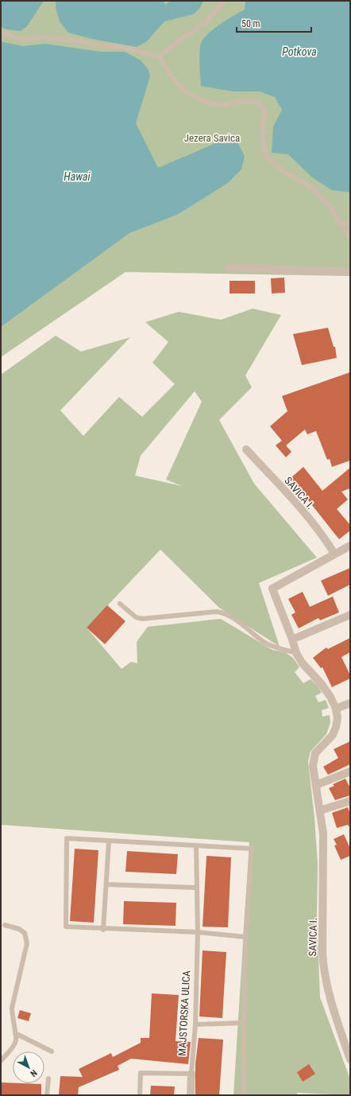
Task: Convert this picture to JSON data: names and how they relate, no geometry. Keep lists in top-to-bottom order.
{
  "streets": {
    "street": ["SAVICA I.", "MAJSTORSKA ULICA"]
  },
  "water": ["Potkova", "Hawai"],
  "parks": ["Jezera Savica"],
  "scale_bar": "50 m",
  "north": "bottom right"
}
